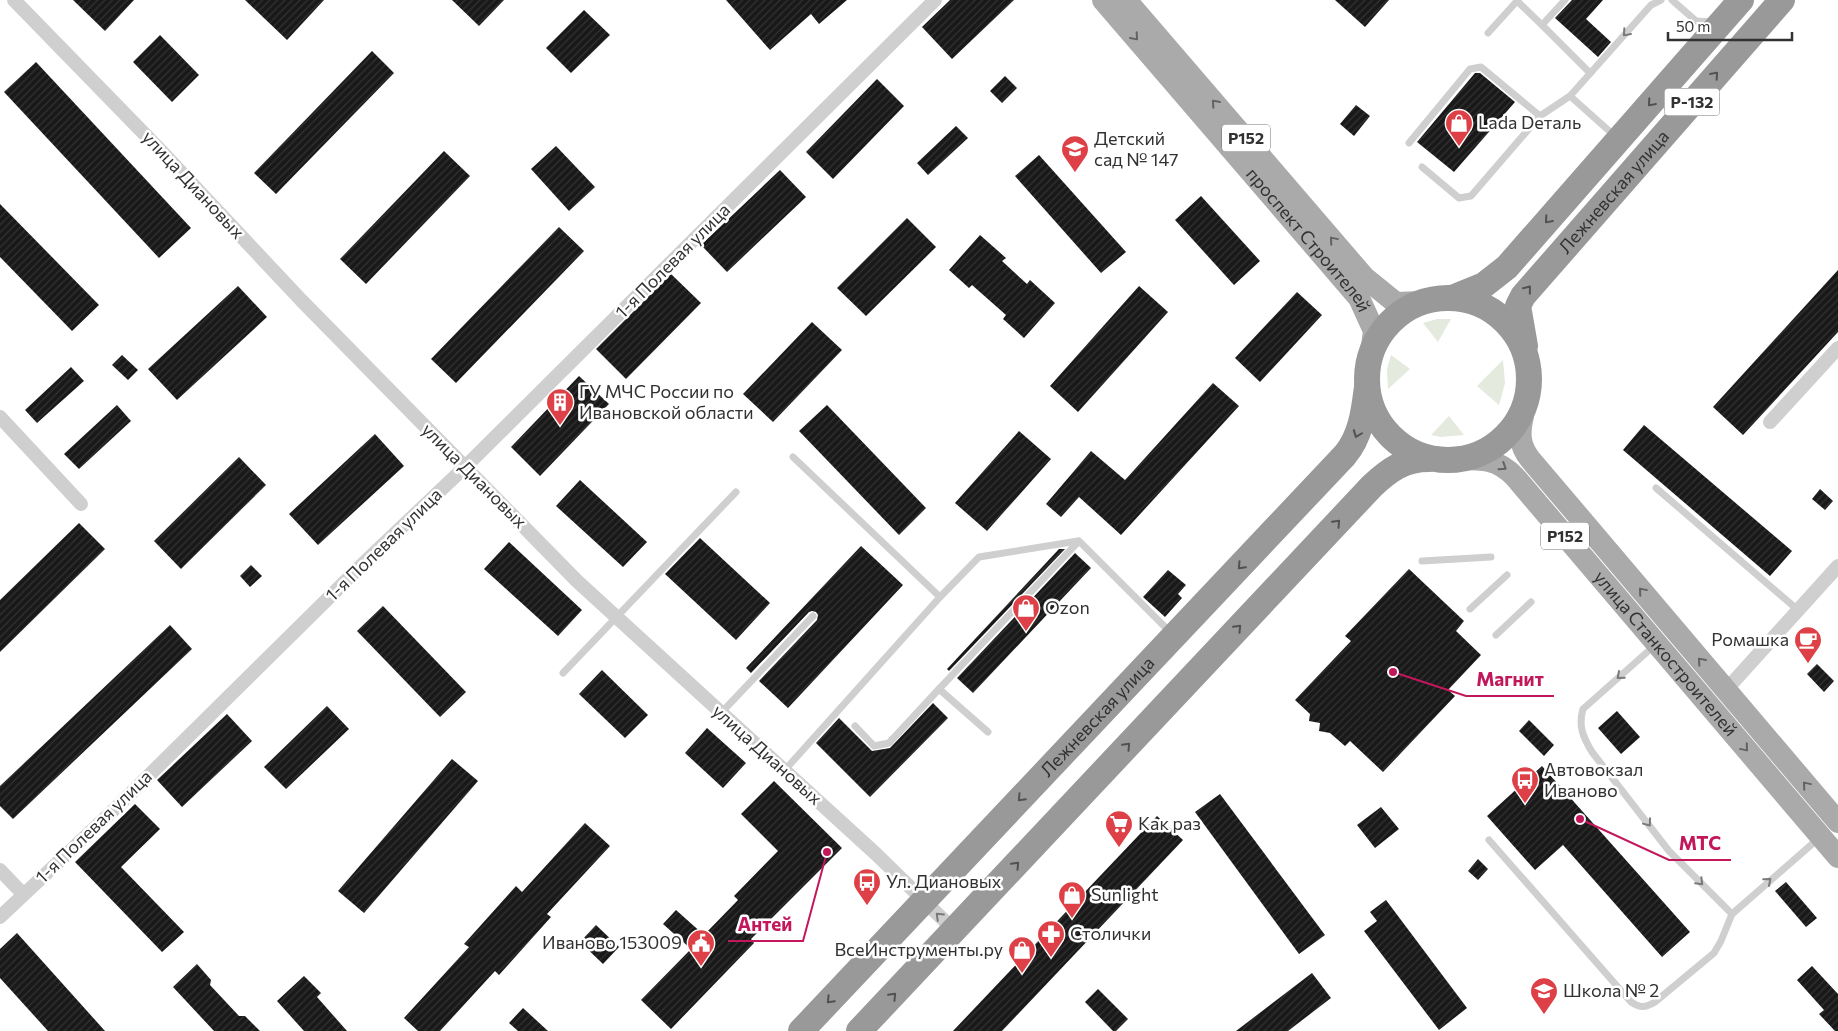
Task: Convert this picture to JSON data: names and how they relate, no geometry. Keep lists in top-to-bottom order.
{
  "streets": {
    "highway": ["Р-132", "Лежневская улица"],
    "main road": ["Р152", "проспект Строителей", "улица Станкостроителей"],
    "street": ["улица Диановых", "1-я Полевая улица"]
  },
  "crossings": [
    ["улица Диановых", "Лежневская улица"],
    ["улица Диановых", "1-я Полевая улица"],
    ["Лежневская улица", "проспект Строителей"],
    ["Лежневская улица", "улица Станкостроителей"],
    ["проспект Строителей", "улица Станкостроителей"]
  ],
  "places": {
    "shop": [
      "Lada Dеталь",
      "Ozon",
      "Sunlight",
      "ВсеИнструменты.ру"
    ],
    "school or university": ["Детский сад № 147", "Школа № 2"],
    "building": ["ГУ МЧС России по Ивановской области"],
    "cafe": ["Ромашка"],
    "other": ["Магнит", "МТС", "Антей"],
    "bus stop": ["Автовокзал Иваново", "Ул. Диановых"],
    "supermarket": ["Как раз"],
    "pharmacy": ["Столички"],
    "public building": ["Иваново 153009"]
  },
  "scale_bar": "50 m"
}
